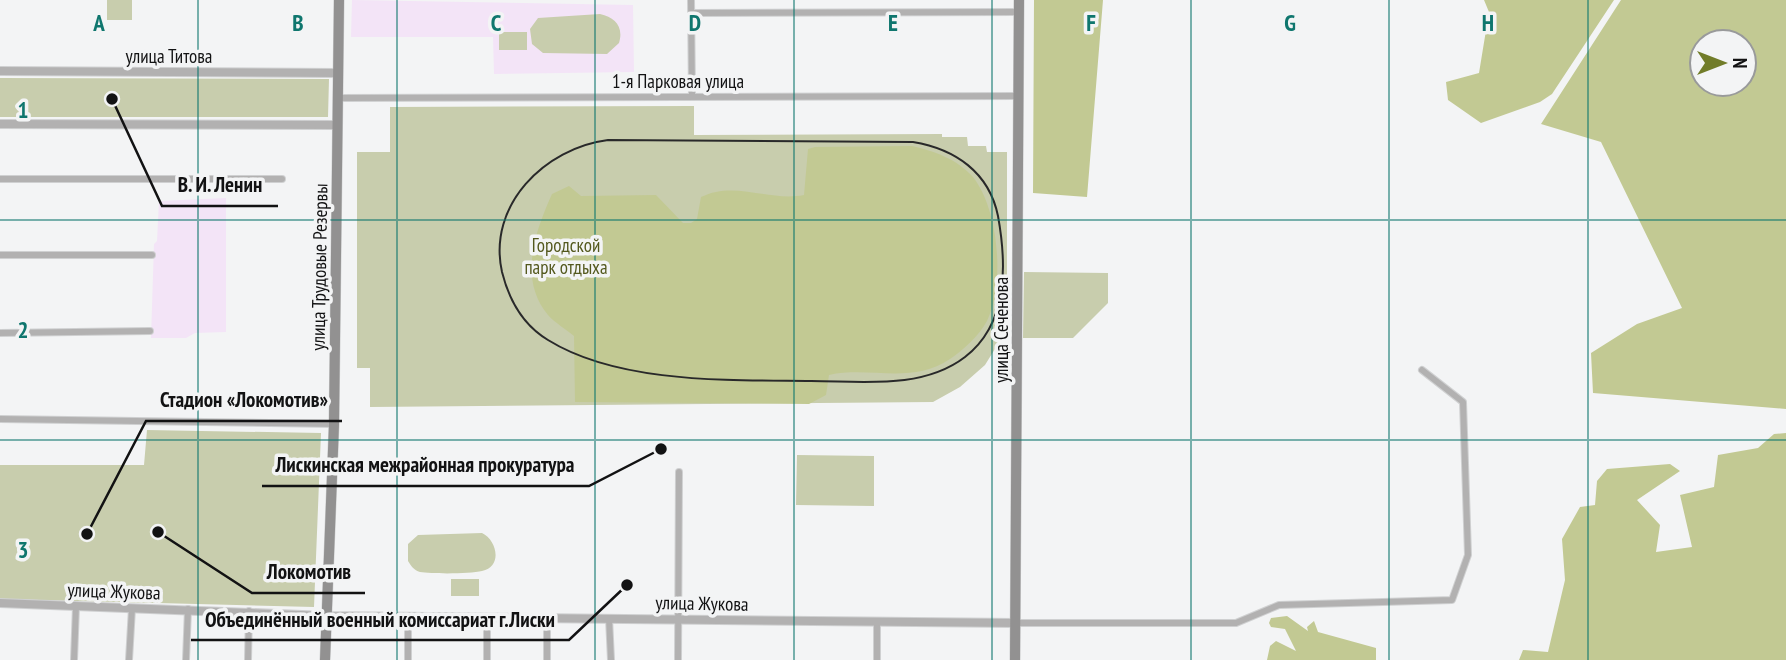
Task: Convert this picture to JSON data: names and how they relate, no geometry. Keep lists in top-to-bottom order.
{
  "streets": {
    "main road": ["улица Трудовые Резервы", "улица Сеченова"],
    "street": ["улица Титова", "1-я Парковая улица", "улица Жукова"]
  },
  "crossings": [
    ["улица Титова", "улица Трудовые Резервы"],
    ["1-я Парковая улица", "улица Трудовые Резервы"],
    ["1-я Парковая улица", "улица Сеченова"],
    ["улица Трудовые Резервы", "улица Жукова"],
    ["улица Сеченова", "улица Жукова"]
  ],
  "parks": ["Городской парк отдыха"],
  "places": [
    "В. И. Ленин",
    "Лискинская межрайонная прокуратура",
    "Локомотив",
    "Стадион «Локомотив»",
    "Объединённый военный комиссариат г.Лиски"
  ],
  "north": "right",
  "grid": {
    "columns": [
      "A",
      "B",
      "C",
      "D",
      "E",
      "F",
      "G",
      "H"
    ],
    "rows": ["1", "2", "3"]
  }
}
